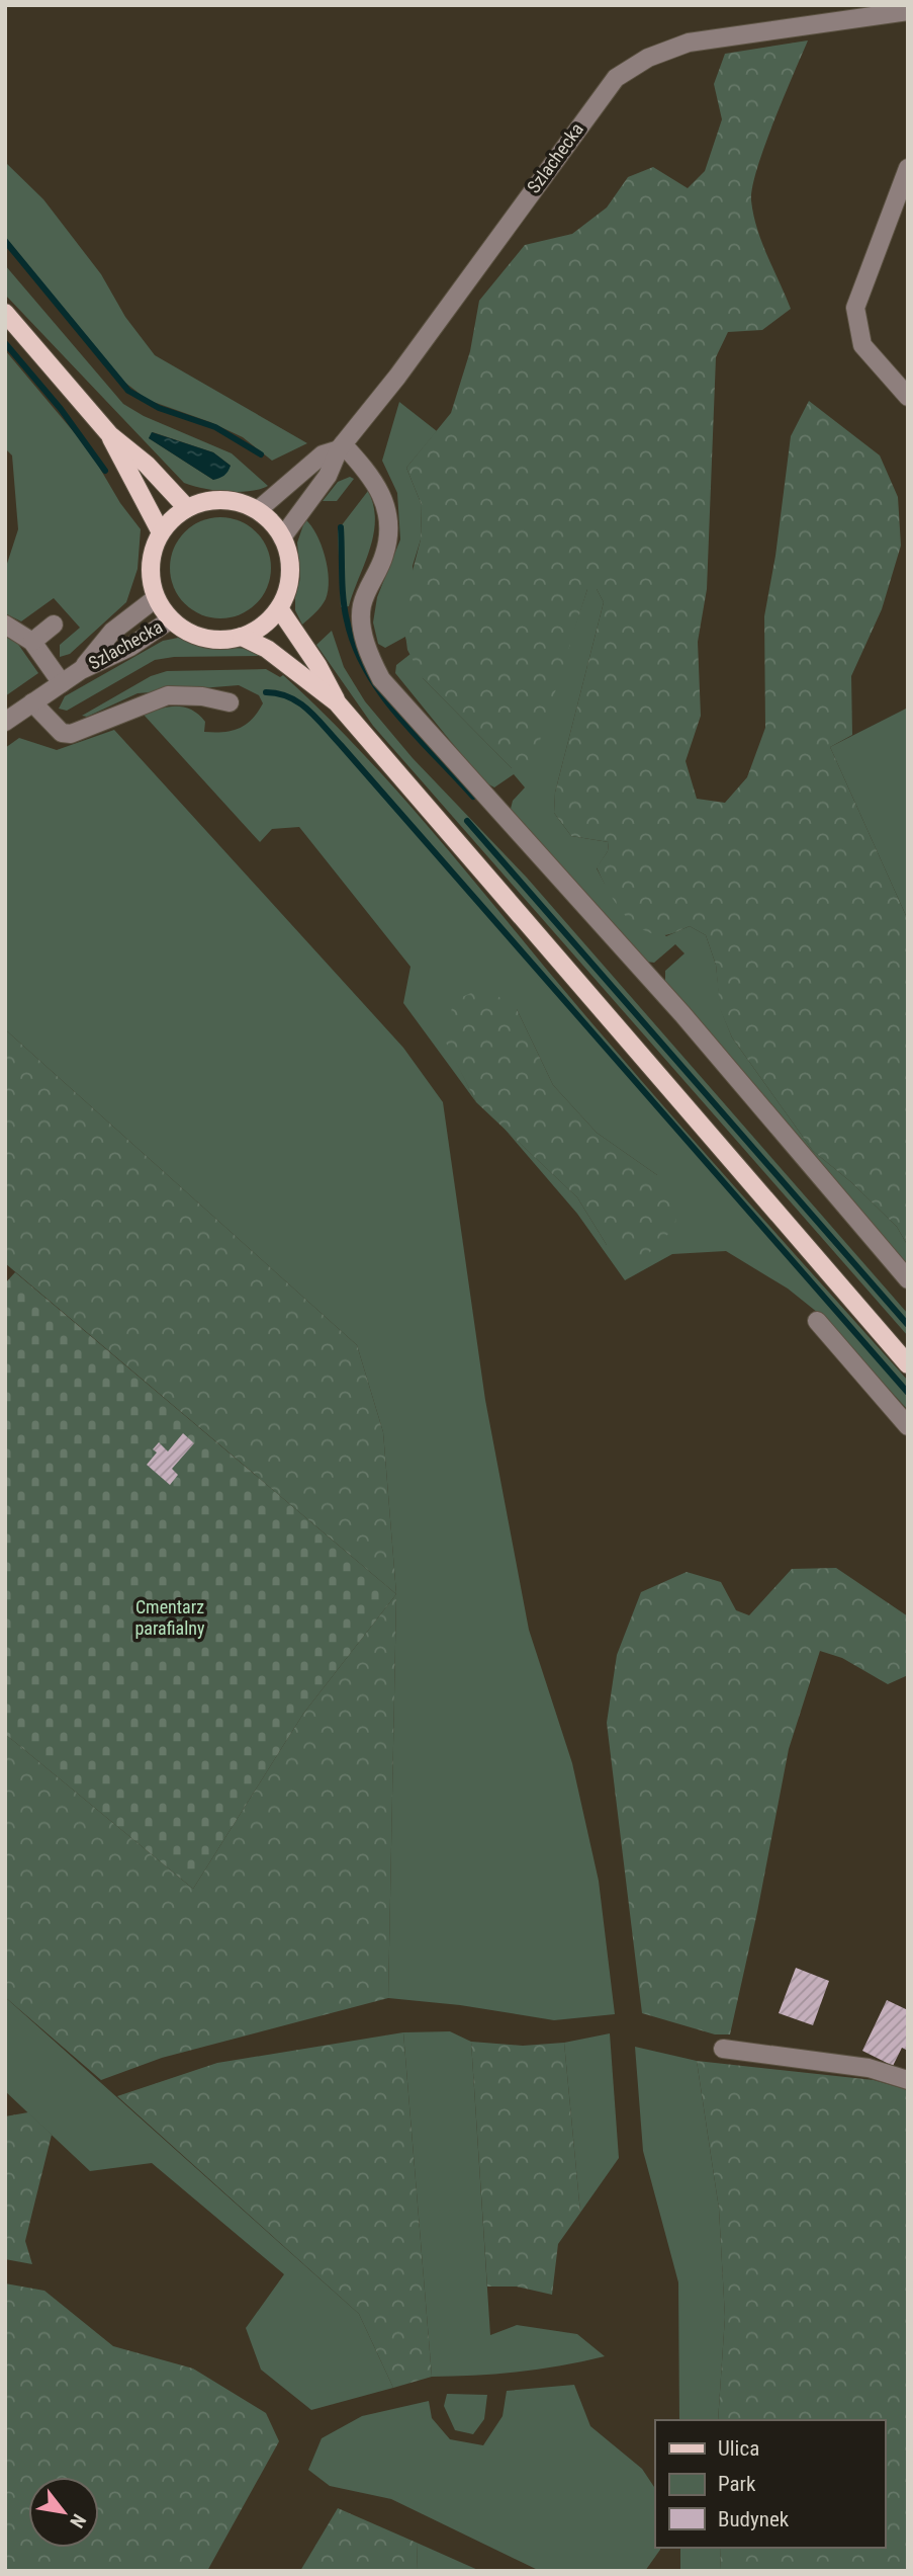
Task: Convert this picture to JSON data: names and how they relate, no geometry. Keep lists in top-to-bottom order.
{
  "streets": {
    "street": ["Szlachecka"]
  },
  "parks": ["Cmentarz parafialny"],
  "legend": ["Ulica", "Park", "Budynek"],
  "north": "bottom right"
}
